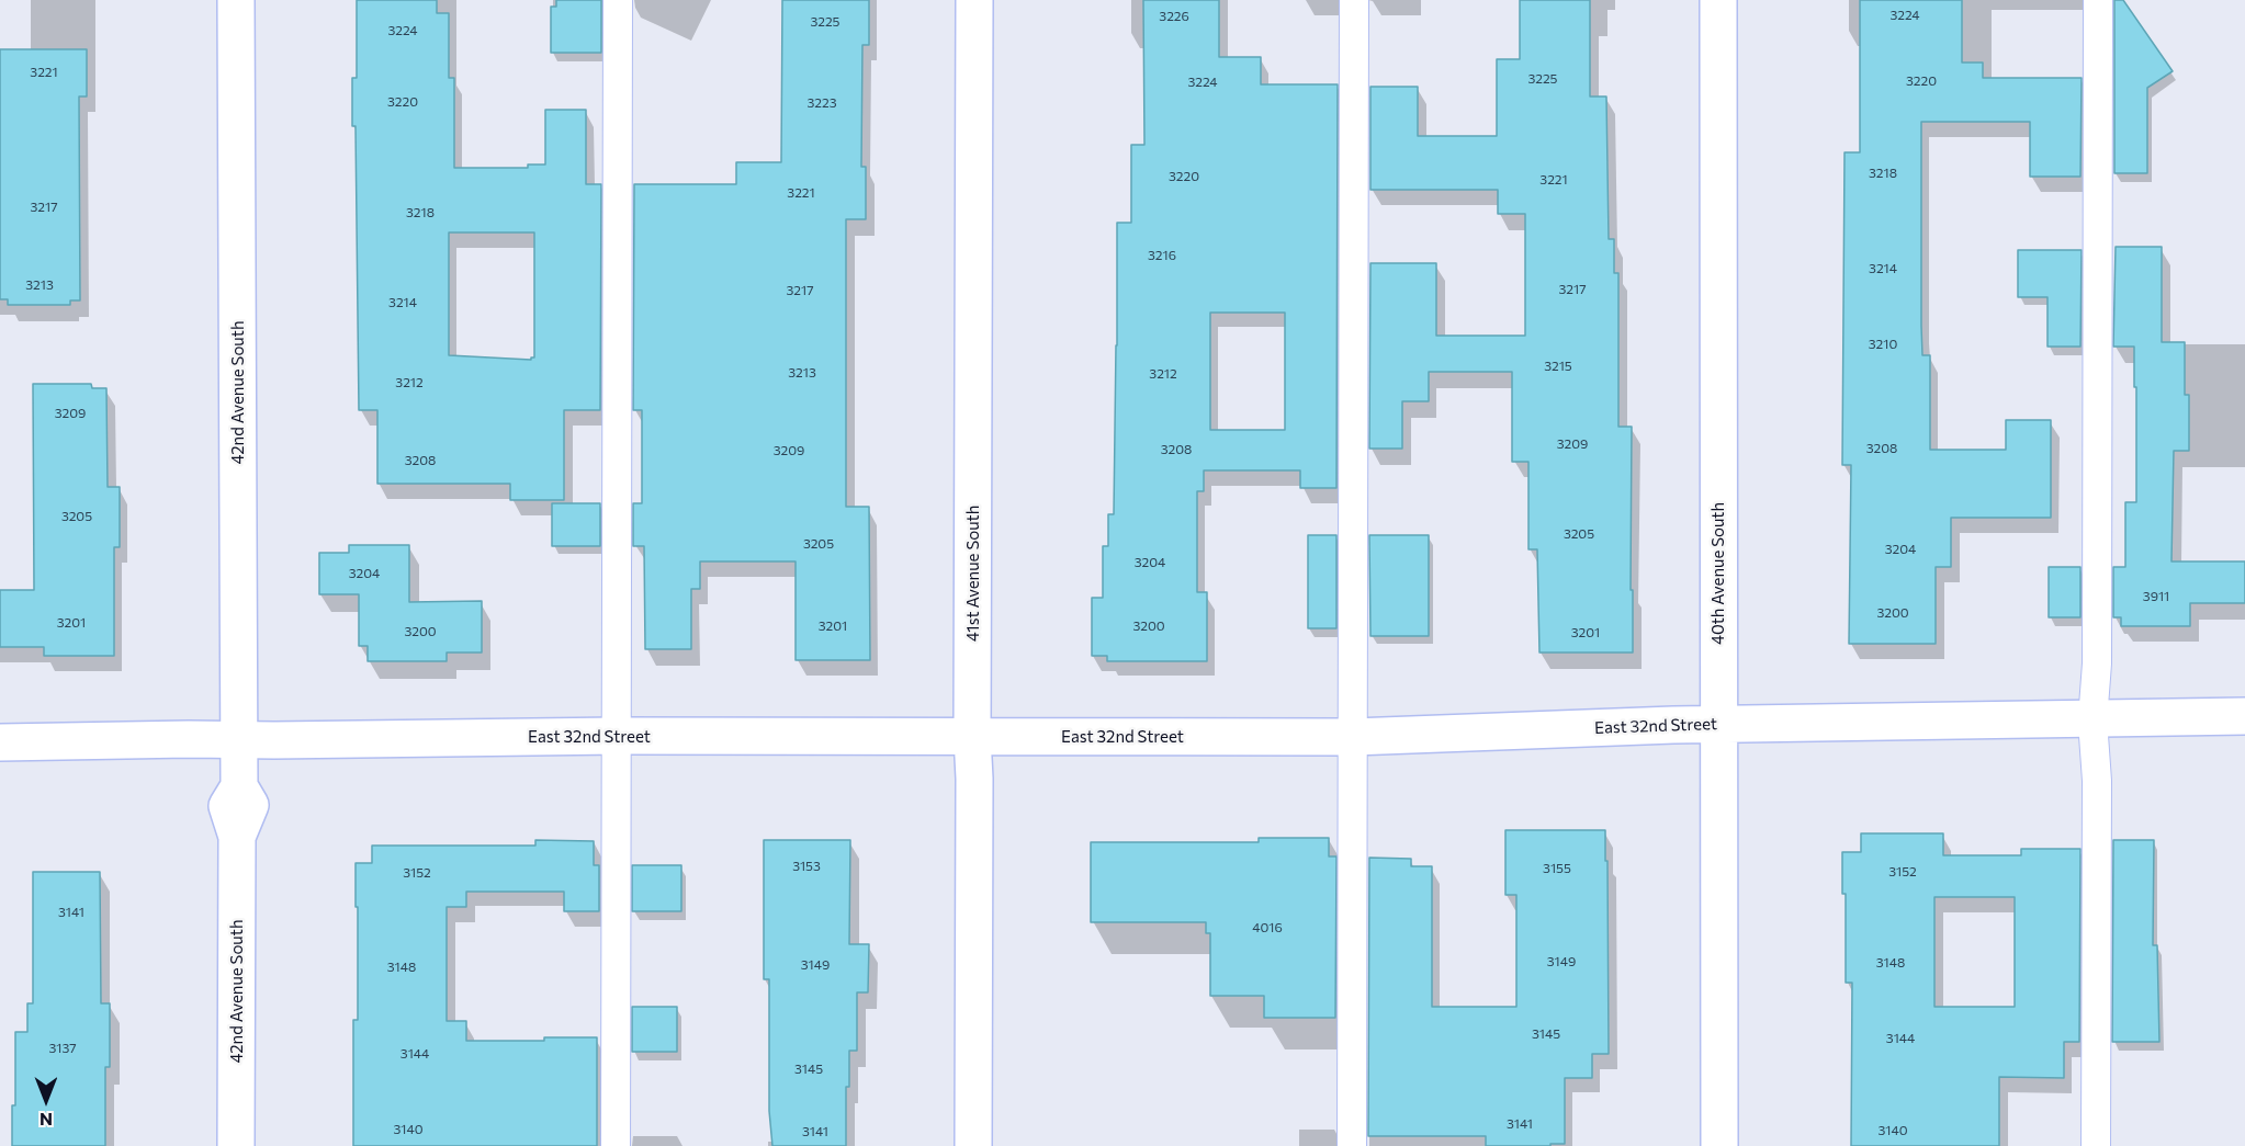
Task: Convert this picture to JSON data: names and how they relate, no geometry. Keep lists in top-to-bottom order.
{
  "streets": {
    "street": [
      "42nd Avenue South",
      "41st Avenue South",
      "40th Avenue South",
      "East 32nd Street"
    ]
  },
  "crossings": [
    ["42nd Avenue South", "East 32nd Street"],
    ["41st Avenue South", "East 32nd Street"],
    ["40th Avenue South", "East 32nd Street"]
  ],
  "house_numbers": [
    "3224",
    "3226",
    "3225",
    "3224",
    "3221",
    "3225",
    "3220",
    "3224",
    "3220",
    "3223",
    "3218",
    "3220",
    "3221",
    "3221",
    "3217",
    "3218",
    "3216",
    "3214",
    "3213",
    "3217",
    "3217",
    "3214",
    "3210",
    "3215",
    "3213",
    "3212",
    "3212",
    "3209",
    "3209",
    "3208",
    "3208",
    "3209",
    "3208",
    "3205",
    "3205",
    "3205",
    "3204",
    "3204",
    "3204",
    "3911",
    "3200",
    "3201",
    "3201",
    "3200",
    "3200",
    "3201",
    "3153",
    "3155",
    "3152",
    "3152",
    "3141",
    "4016",
    "3149",
    "3148",
    "3149",
    "3148",
    "3145",
    "3144",
    "3137",
    "3144",
    "3145",
    "3141",
    "3140",
    "3140",
    "3141"
  ],
  "north": "bottom"
}
